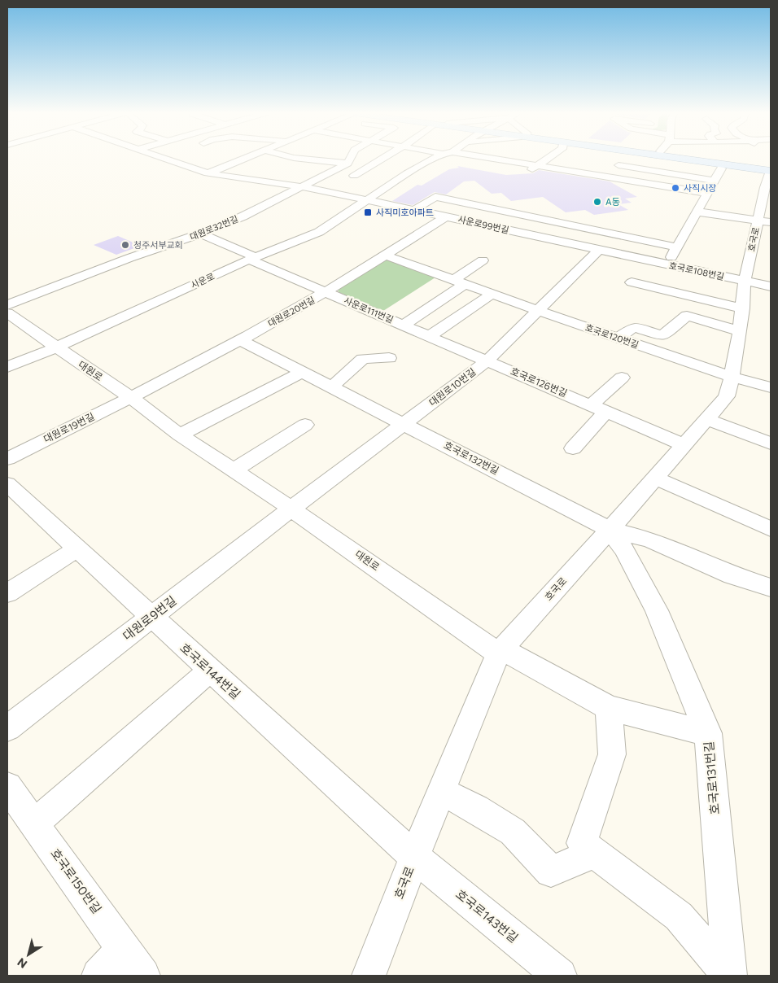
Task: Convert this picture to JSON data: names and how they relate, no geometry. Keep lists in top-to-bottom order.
{
  "streets": {
    "street": [
      "사운로99번길",
      "대원로32번길",
      "호국로",
      "호국로108번길",
      "사운로",
      "사운로111번길",
      "대원로20번길",
      "호국로120번길",
      "대원로",
      "호국로126번길",
      "대원로10번길",
      "대원로19번길",
      "호국로132번길",
      "대원로9번길",
      "호국로144번길",
      "호국로131번길",
      "호국로150번길",
      "호국로143번길"
    ]
  },
  "crossings": [
    ["사운로99번길", "대원로32번길"],
    ["사운로99번길", "호국로108번길"],
    ["사운로99번길", "사운로"],
    ["사운로99번길", "대원로20번길"],
    ["사운로99번길", "대원로10번길"],
    ["대원로32번길", "사운로111번길"],
    ["호국로", "호국로108번길"],
    ["호국로", "호국로120번길"],
    ["호국로", "대원로"],
    ["호국로", "호국로126번길"],
    ["호국로", "호국로132번길"],
    ["호국로", "호국로144번길"],
    ["호국로", "호국로131번길"],
    ["호국로", "호국로143번길"],
    ["호국로108번길", "대원로10번길"],
    ["사운로", "사운로111번길"],
    ["사운로", "대원로"],
    ["사운로111번길", "대원로20번길"],
    ["사운로111번길", "호국로126번길"],
    ["사운로111번길", "대원로10번길"],
    ["대원로20번길", "호국로120번길"],
    ["대원로20번길", "대원로"],
    ["대원로20번길", "대원로19번길"],
    ["대원로20번길", "호국로132번길"],
    ["호국로120번길", "대원로10번길"],
    ["대원로", "대원로10번길"],
    ["대원로", "대원로19번길"],
    ["대원로", "대원로9번길"],
    ["호국로126번길", "대원로10번길"],
    ["대원로10번길", "호국로132번길"],
    ["대원로10번길", "대원로9번길"],
    ["호국로132번길", "호국로131번길"],
    ["대원로9번길", "호국로144번길"],
    ["호국로144번길", "호국로143번길"]
  ],
  "places": {
    "other": ["사직시장", "A동", "청주서부교회"],
    "transit": ["사직미호아파트"]
  },
  "north": "bottom left"
}
